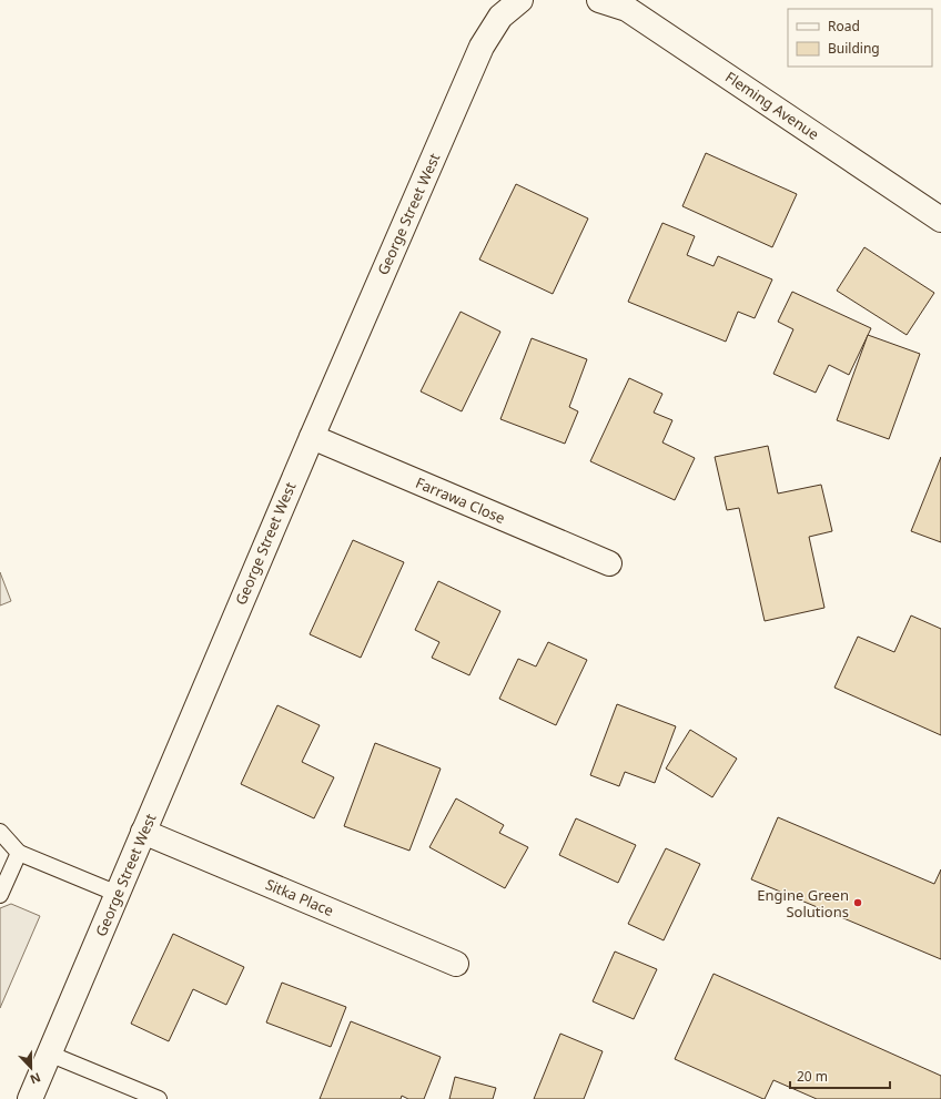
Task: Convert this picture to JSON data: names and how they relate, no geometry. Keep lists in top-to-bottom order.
{
  "streets": {
    "street": [
      "Fleming Avenue",
      "George Street West",
      "Farrawa Close",
      "Sitka Place"
    ]
  },
  "crossings": [
    ["George Street West", "Farrawa Close"],
    ["George Street West", "Sitka Place"]
  ],
  "places": ["Engine Green Solutions"],
  "legend": ["Road", "Building"],
  "scale_bar": "20 m",
  "north": "bottom"
}
